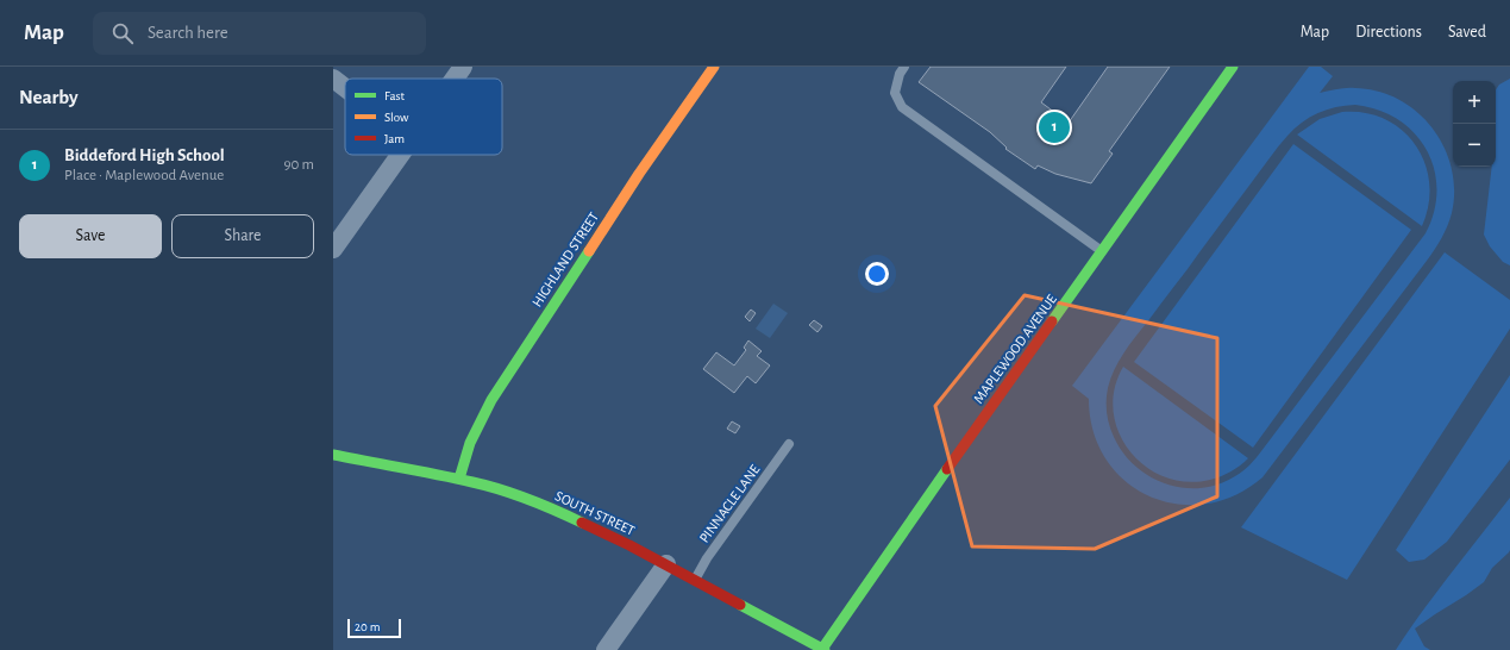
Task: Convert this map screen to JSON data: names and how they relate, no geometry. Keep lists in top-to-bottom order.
{
  "streets": {
    "street": ["HIGHLAND STREET", "MAPLEWOOD AVENUE", "SOUTH STREET"],
    "lane": ["PINNACLE LANE"]
  },
  "crossings": [
    ["HIGHLAND STREET", "SOUTH STREET"],
    ["MAPLEWOOD AVENUE", "SOUTH STREET"],
    ["PINNACLE LANE", "SOUTH STREET"]
  ],
  "legend": ["Fast", "Slow", "Jam"],
  "scale_bar": "20 m",
  "page": {
    "header": "Map",
    "search": "Search here",
    "nav": ["Map", "Directions", "Saved"],
    "heading": "Nearby",
    "map_buttons": ["+", "−"],
    "pins": "1",
    "list": [
      {
        "mark": "1",
        "name": "Biddeford High School",
        "note": "Place · Maplewood Avenue",
        "value": "90 m"
      }
    ],
    "buttons": ["Save", "Share"],
    "scale": "20 m"
  }
}
